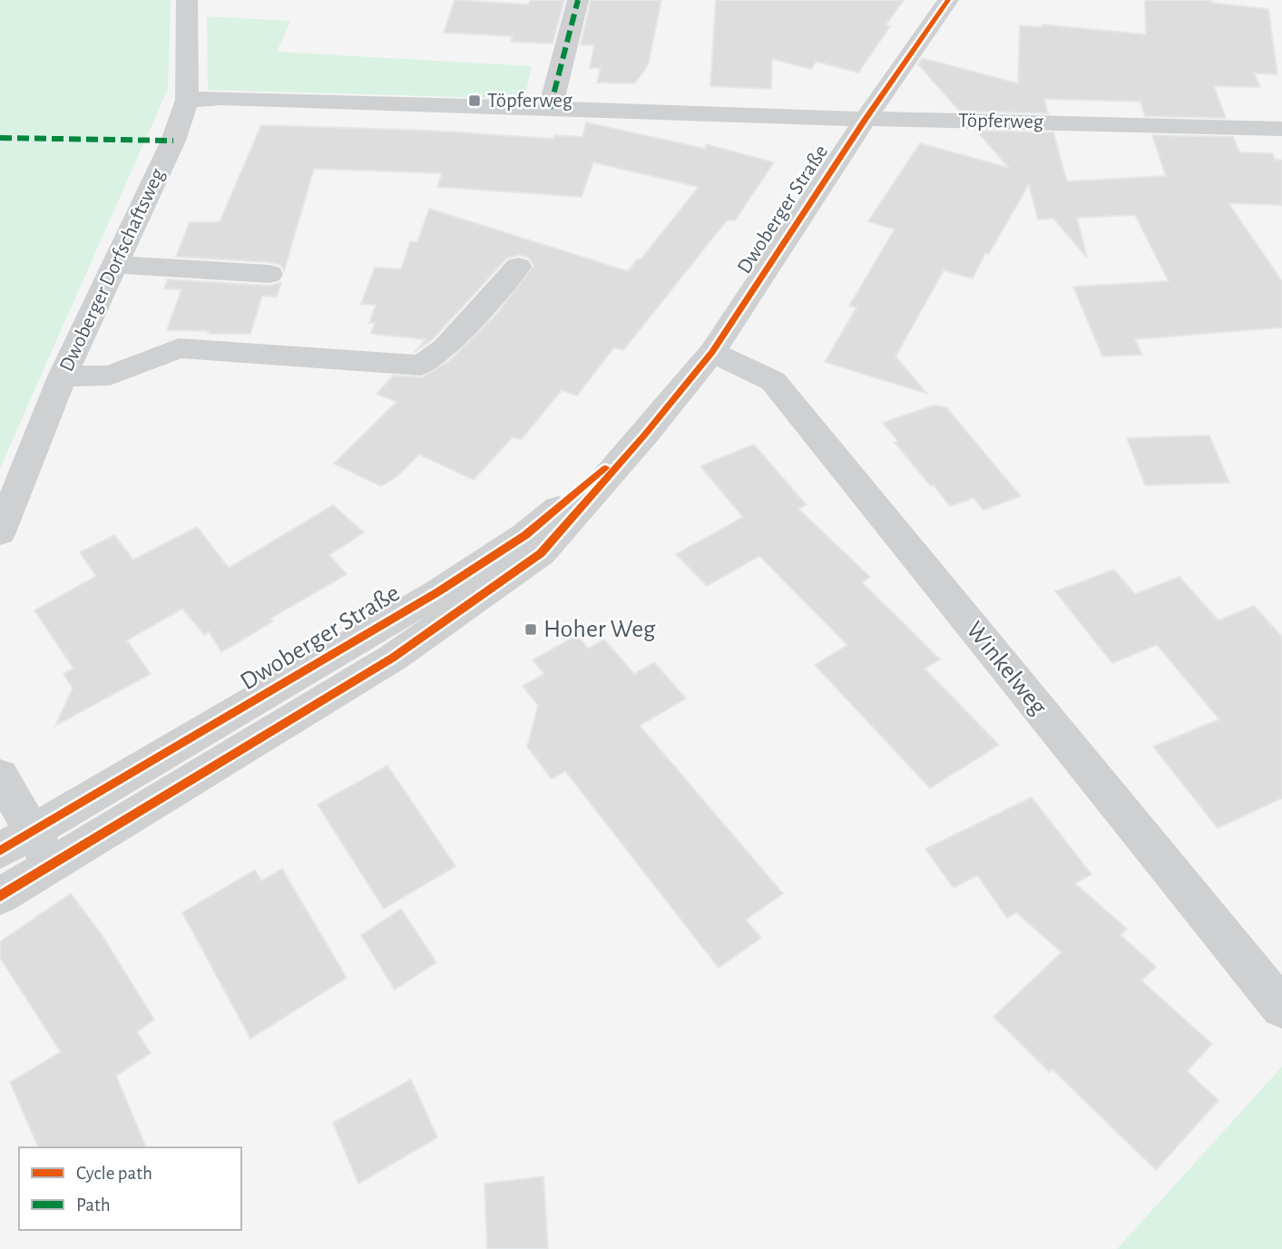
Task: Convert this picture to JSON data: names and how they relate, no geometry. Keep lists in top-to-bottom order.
{
  "streets": {
    "street": [
      "Töpferweg",
      "Dwoberger Straße",
      "Dwoberger Dorfschaftsweg",
      "Winkelweg"
    ]
  },
  "crossings": [
    ["Töpferweg", "Dwoberger Straße"],
    ["Töpferweg", "Dwoberger Dorfschaftsweg"],
    ["Dwoberger Straße", "Winkelweg"]
  ],
  "places": {
    "transit": ["Töpferweg", "Hoher Weg"]
  },
  "legend": ["Cycle path", "Path"]
}
